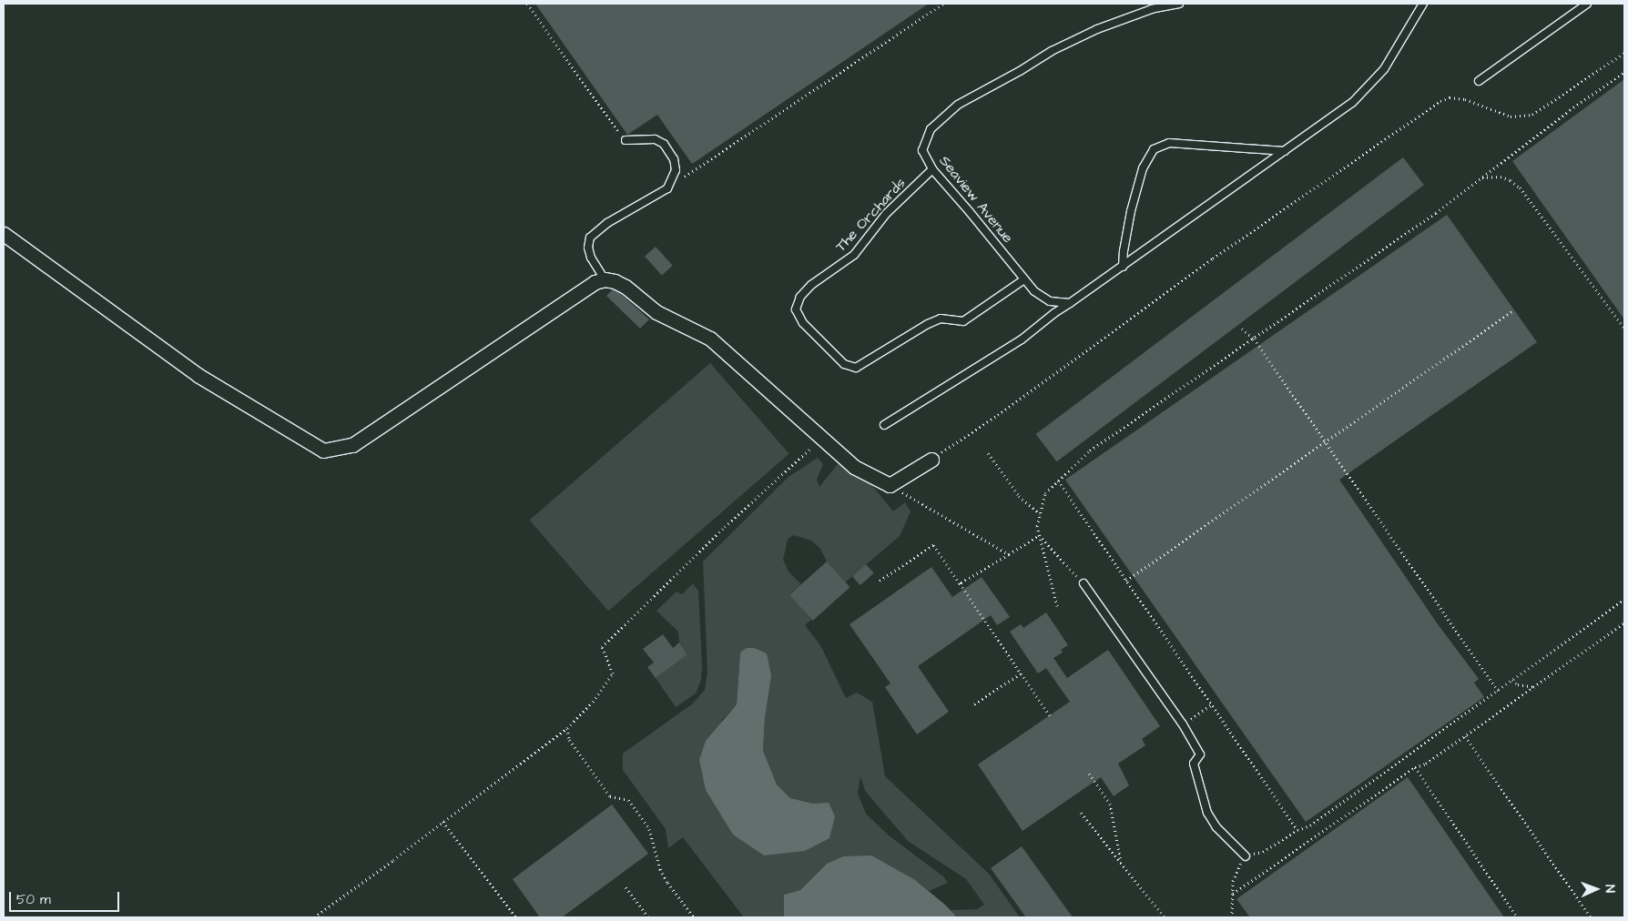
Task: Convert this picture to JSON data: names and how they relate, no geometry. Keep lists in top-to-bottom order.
{
  "streets": {
    "lane": ["Seaview Avenue", "The Orchards"]
  },
  "crossings": [
    ["Seaview Avenue", "The Orchards"]
  ],
  "scale_bar": "50 m",
  "north": "right"
}
